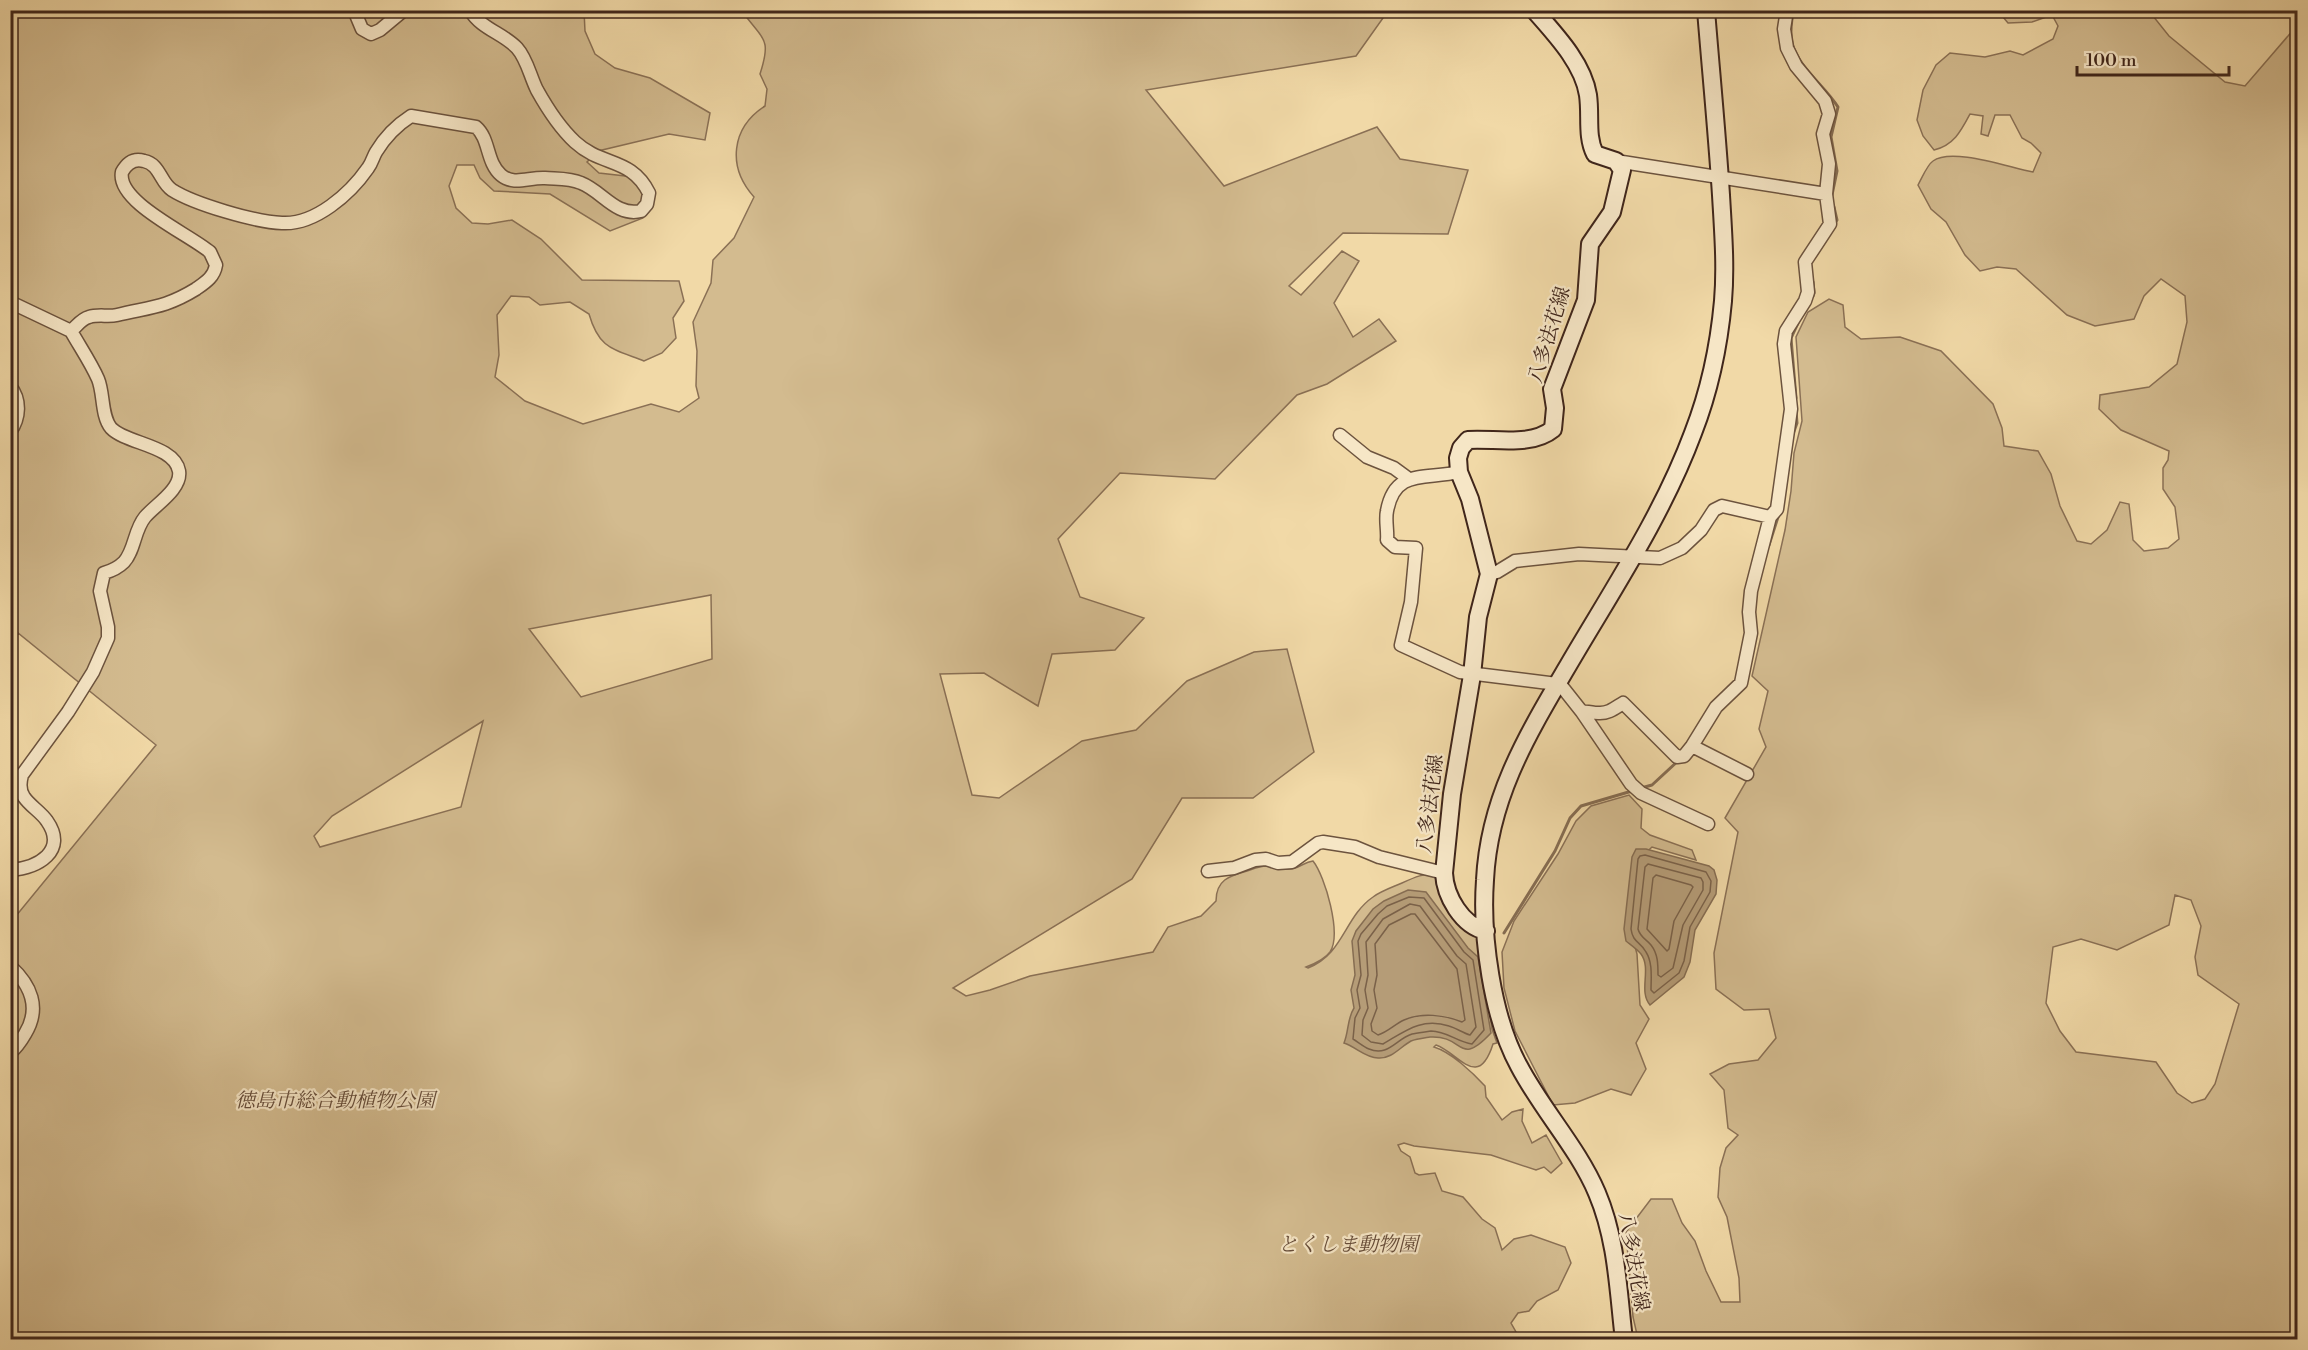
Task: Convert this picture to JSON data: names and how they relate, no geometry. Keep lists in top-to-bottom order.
{
  "streets": {
    "main road": ["八多法花線"]
  },
  "parks": ["徳島市総合動植物公園", "とくしま動物園"],
  "scale_bar": "100 m"
}
